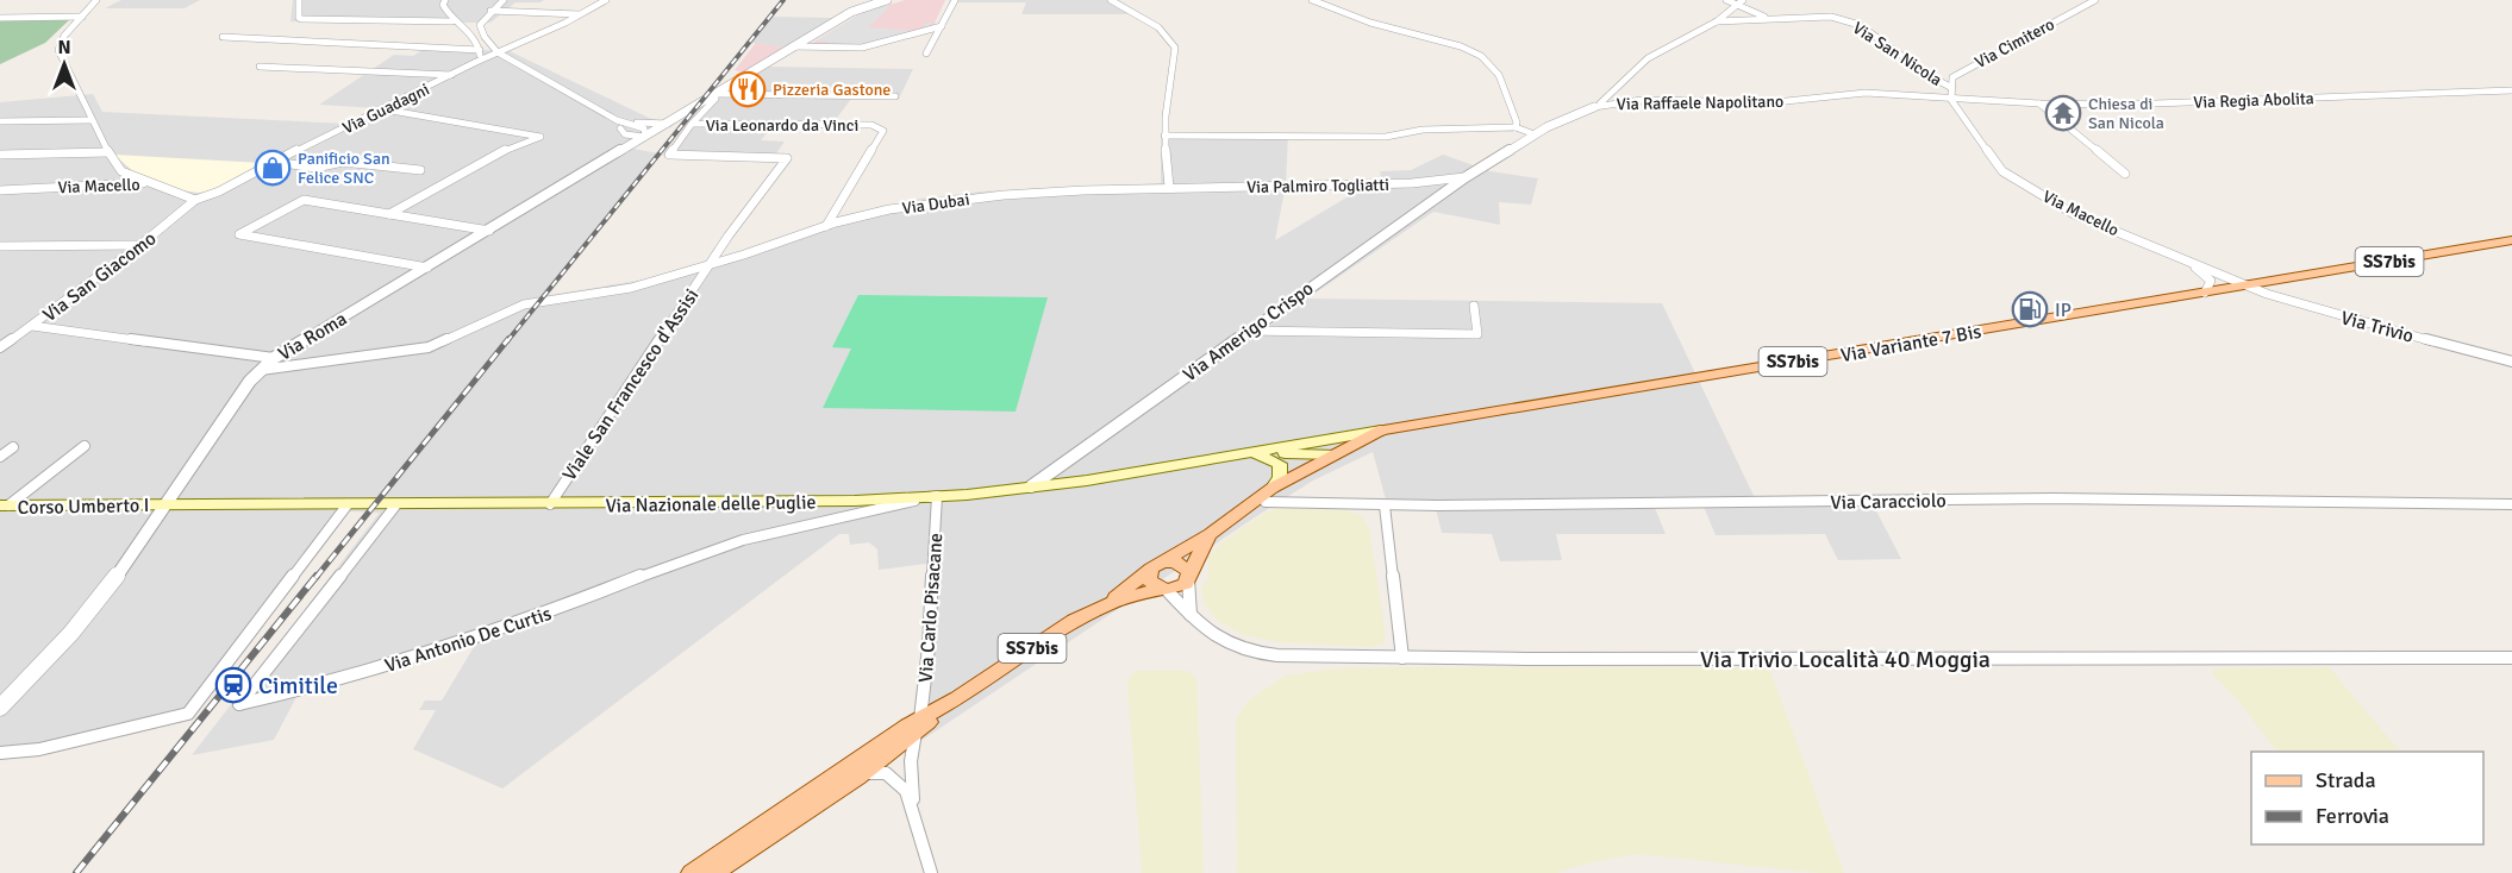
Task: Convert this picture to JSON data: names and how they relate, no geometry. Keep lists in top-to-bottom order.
{
  "streets": {
    "main road": [
      "SS7bis",
      "Via Variante 7 Bis",
      "Via Nazionale delle Puglie",
      "Corso Umberto I"
    ],
    "street": [
      "Via Cimitero",
      "Via San Nicola",
      "Via Regia Abolita",
      "Via Raffaele Napolitano",
      "Via Guadagni",
      "Via Leonardo da Vinci",
      "Via Macello",
      "Via Palmiro Togliatti",
      "Via Dubai",
      "Via San Giacomo",
      "Via Trivio",
      "Via Amerigo Crispo",
      "Via Roma",
      "Viale San Francesco d'Assisi",
      "Via Caracciolo",
      "Via Carlo Pisacane",
      "Via Antonio De Curtis",
      "Via Trivio Località 40 Moggia"
    ]
  },
  "crossings": [
    ["Via Cimitero", "Via San Nicola"],
    ["Via Regia Abolita", "Via Raffaele Napolitano"],
    ["Via Regia Abolita", "Via Macello"],
    ["Via Raffaele Napolitano", "Via Macello"],
    ["Via Raffaele Napolitano", "Via Palmiro Togliatti"],
    ["Via Raffaele Napolitano", "Via Amerigo Crispo"],
    ["Via Guadagni", "Via Macello"],
    ["Via Guadagni", "Via San Giacomo"],
    ["Via Leonardo da Vinci", "Via Dubai"],
    ["Via Leonardo da Vinci", "Via Roma"],
    ["Via Leonardo da Vinci", "Viale San Francesco d'Assisi"],
    ["Via Macello", "Via San Giacomo"],
    ["Via Macello", "Via Trivio"],
    ["Via Macello", "Via Variante 7 Bis"],
    ["Via Palmiro Togliatti", "Via Dubai"],
    ["Via Palmiro Togliatti", "Via Amerigo Crispo"],
    ["Via Dubai", "Via Roma"],
    ["Via Dubai", "Viale San Francesco d'Assisi"],
    ["SS7bis", "Via Variante 7 Bis"],
    ["SS7bis", "Via Trivio Località 40 Moggia"],
    ["Via Trivio", "Via Variante 7 Bis"],
    ["Via Amerigo Crispo", "Via Nazionale delle Puglie"],
    ["Via Roma", "Via Nazionale delle Puglie"],
    ["Via Roma", "Corso Umberto I"],
    ["Via Variante 7 Bis", "Via Nazionale delle Puglie"],
    ["Via Variante 7 Bis", "Via Carlo Pisacane"],
    ["Via Variante 7 Bis", "Via Trivio Località 40 Moggia"],
    ["Viale San Francesco d'Assisi", "Via Nazionale delle Puglie"],
    ["Via Nazionale delle Puglie", "Corso Umberto I"],
    ["Via Nazionale delle Puglie", "Via Carlo Pisacane"],
    ["Via Nazionale delle Puglie", "Via Antonio De Curtis"],
    ["Via Carlo Pisacane", "Via Antonio De Curtis"]
  ],
  "places": {
    "restaurant": ["Pizzeria Gastone"],
    "temple": ["Chiesa di San Nicola"],
    "shop": ["Panificio San Felice SNC"],
    "fuel station": ["IP"],
    "station": ["Cimitile"]
  },
  "legend": ["Strada", "Ferrovia"],
  "north": "top"
}
